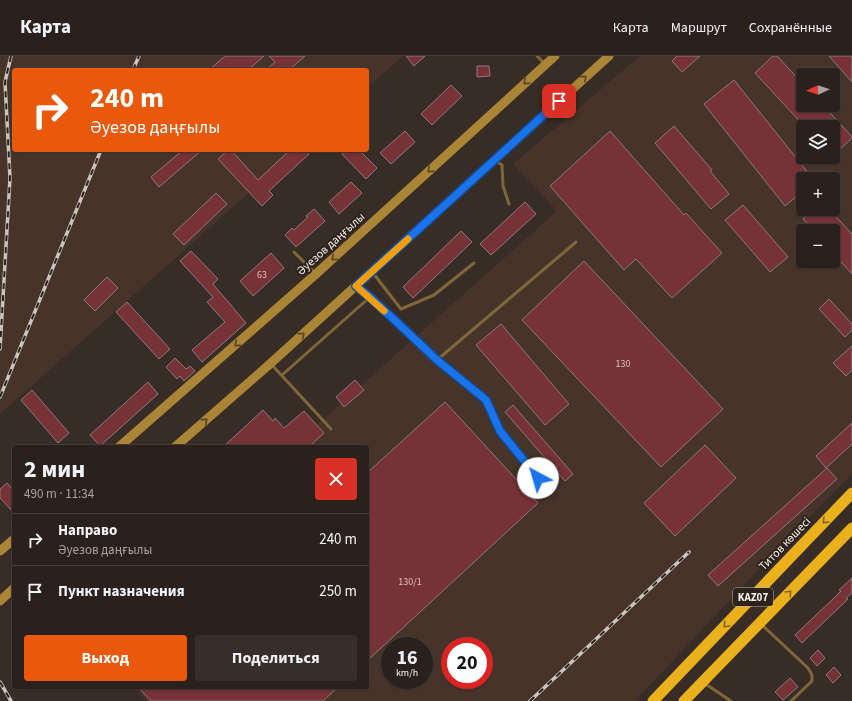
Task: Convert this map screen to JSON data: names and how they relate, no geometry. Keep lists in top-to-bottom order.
{
  "streets": {
    "highway": ["Титов көшесі", "KAZ07"],
    "main road": ["Әуезов даңғылы"]
  },
  "house_numbers": ["63", "130", "130/1"],
  "north": "left",
  "page": {
    "header": "Карта",
    "nav": ["Карта", "Маршрут", "Сохранённые"],
    "map_buttons": ["+", "−"],
    "turn": ["240 m", "Әуезов даңғылы"],
    "heading": ["2 мин", "490 m · 11:34"],
    "list": [
      {
        "name": "Направо",
        "note": "Әуезов даңғылы",
        "value": "240 m"
      },
      {
        "name": "Пункт назначения",
        "value": "250 m"
      }
    ],
    "buttons": ["Выход", "Поделиться"],
    "speed": "16 km/h",
    "limit": "20"
  }
}
